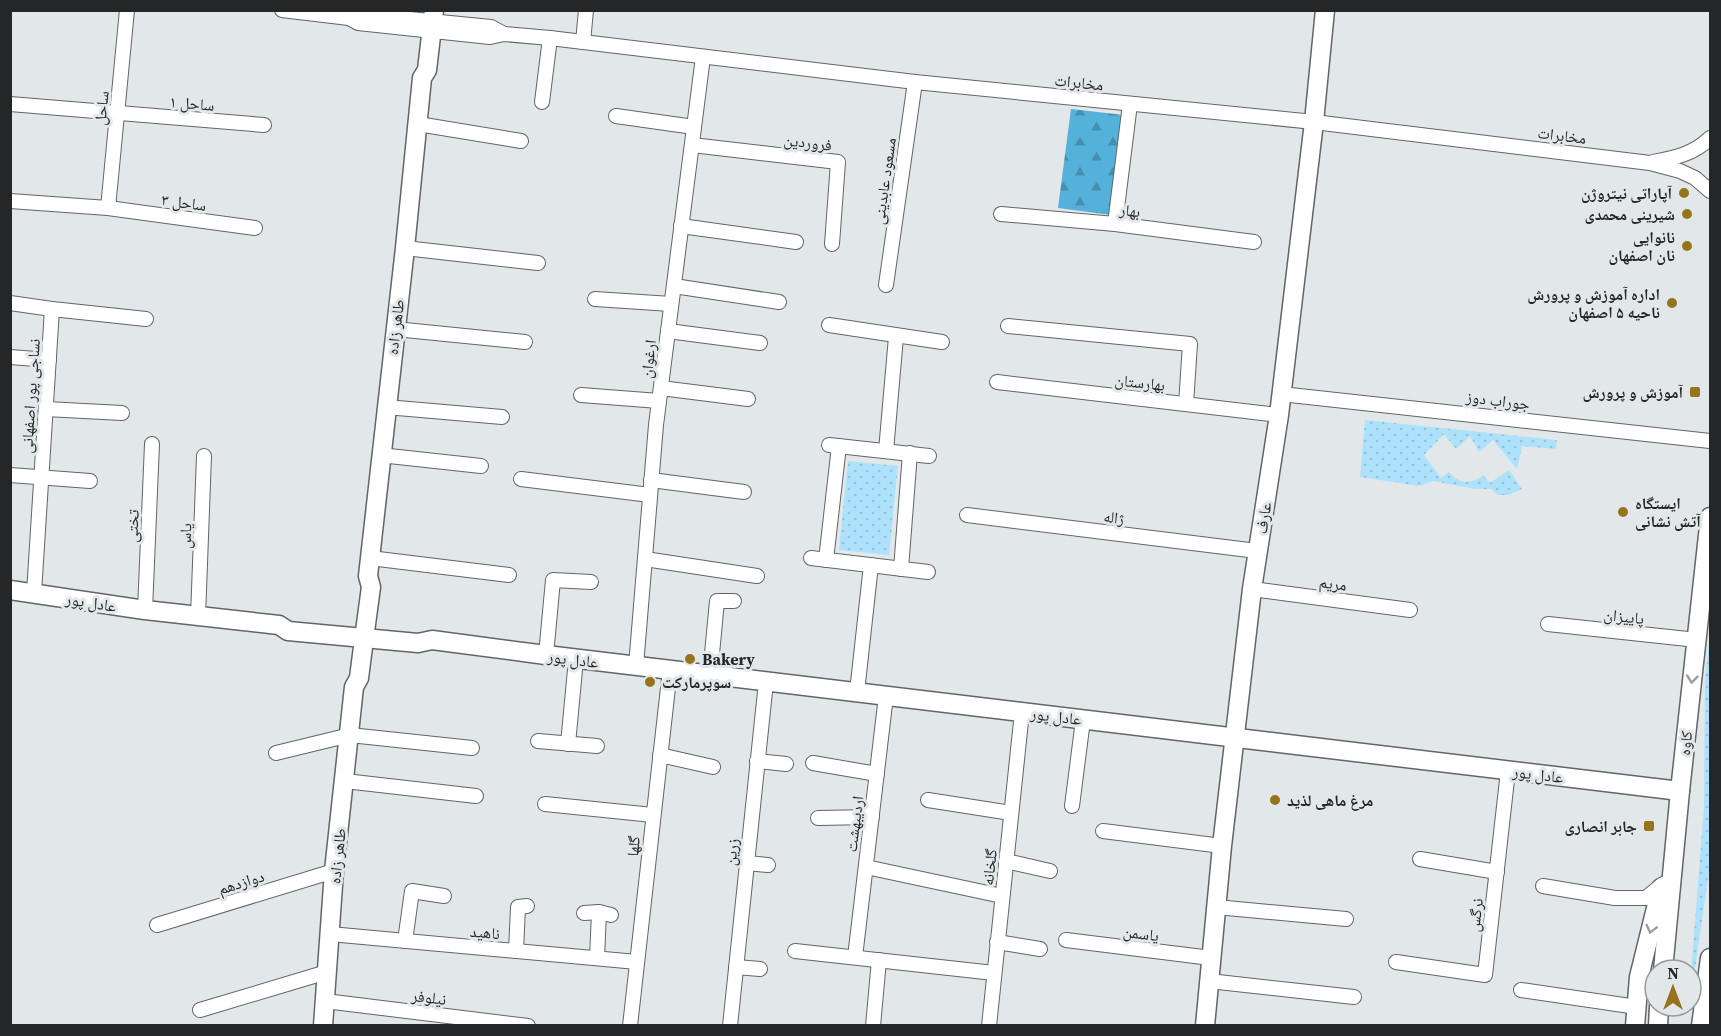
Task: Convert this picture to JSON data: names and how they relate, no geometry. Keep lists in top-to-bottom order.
{
  "streets": {
    "main road": [
      "طاهر زاده",
      "عارف",
      "عادل پور",
      "کاوه"
    ],
    "street": [
      "مخابرات",
      "ساحل ۱",
      "ساحل",
      "فروردین",
      "مسعود عابدینی",
      "ساحل ۳",
      "بهار",
      "ارغوان",
      "بهارستان",
      "نساجی پور اصفهانی",
      "جوراب دوز",
      "ژاله",
      "تختی",
      "یاس",
      "مریم",
      "پاییزان",
      "اردیبهشت",
      "گلها",
      "زرین",
      "گلخانه",
      "دوازدهم",
      "نرگس",
      "ناهید",
      "یاسمن",
      "نیلوفر"
    ]
  },
  "crossings": [
    ["مخابرات", "مسعود عابدینی"],
    ["مخابرات", "طاهر زاده"],
    ["مخابرات", "ارغوان"],
    ["مخابرات", "عارف"],
    ["ساحل ۱", "ساحل"],
    ["ساحل", "ساحل ۳"],
    ["فروردین", "ارغوان"],
    ["طاهر زاده", "عادل پور"],
    ["طاهر زاده", "دوازدهم"],
    ["طاهر زاده", "ناهید"],
    ["طاهر زاده", "نیلوفر"],
    ["ارغوان", "عادل پور"],
    ["بهارستان", "عارف"],
    ["نساجی پور اصفهانی", "عادل پور"],
    ["جوراب دوز", "عارف"],
    ["ژاله", "عارف"],
    ["عارف", "مریم"],
    ["عارف", "عادل پور"],
    ["عارف", "یاسمن"],
    ["تختی", "عادل پور"],
    ["یاس", "عادل پور"],
    ["عادل پور", "کاوه"],
    ["عادل پور", "اردیبهشت"],
    ["عادل پور", "گلها"],
    ["عادل پور", "زرین"],
    ["عادل پور", "گلخانه"],
    ["عادل پور", "نرگس"],
    ["پاییزان", "کاوه"],
    ["گلها", "ناهید"]
  ],
  "places": {
    "other": [
      "آپاراتی نیتروژن",
      "شیرینی محمدی",
      "نانوایی نان اصفهان",
      "اداره آموزش و پرورش ناحیه ۵ اصفهان",
      "ایستگاه آتش نشانی",
      "Bakery",
      "سوپرمارکت",
      "مرغ ماهی لذید"
    ],
    "transit": ["آموزش و پرورش", "جابر انصاری"]
  },
  "north": "top"
}
